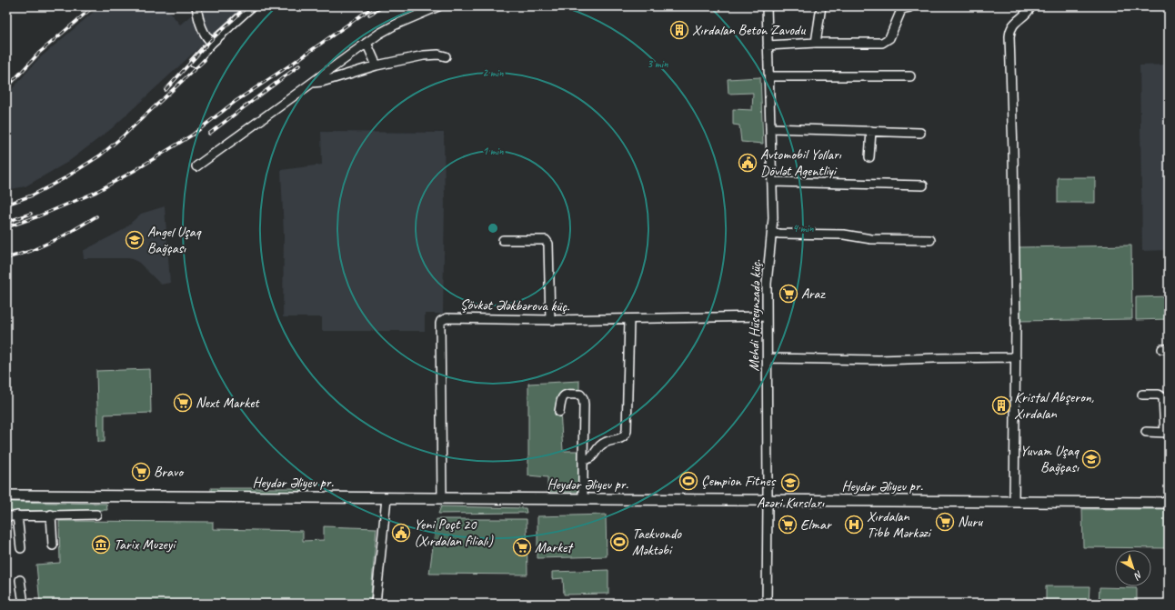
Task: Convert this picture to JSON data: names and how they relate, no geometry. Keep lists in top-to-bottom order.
{
  "streets": {
    "main road": ["Heydər Əliyev pr."],
    "street": ["Şövkət Ələkbərova küç.", "Mehdi Hüseynzadə küç."]
  },
  "crossings": [
    ["Şövkət Ələkbərova küç.", "Mehdi Hüseynzadə küç."],
    ["Şövkət Ələkbərova küç.", "Heydər Əliyev pr."],
    ["Mehdi Hüseynzadə küç.", "Heydər Əliyev pr."]
  ],
  "places": {
    "building": ["Xırdalan Beton Zavodu", "Kristal Abşeron, Xırdalan"],
    "public building": ["Avtomobil Yolları Dövlət Agentliyi", "Yeni Poçt 20 (Xırdalan filialı)"],
    "school or university": ["Angel Uşaq Bağçası", "Yuvam Uşaq Bağçası", "Azəri Kursları"],
    "supermarket": [
      "Araz",
      "Next Market",
      "Bravo",
      "Nuru",
      "Elmar",
      "Market"
    ],
    "sports": ["Çempion Fitnes", "Taekvondo Məktəbi"],
    "hospital": ["Xırdalan Tibb Mərkəzi"],
    "museum": ["Tarix Muzeyi"]
  },
  "north": "bottom right",
  "rings": [
    "3 min",
    "2 min",
    "1 min",
    "4 min"
  ]
}
